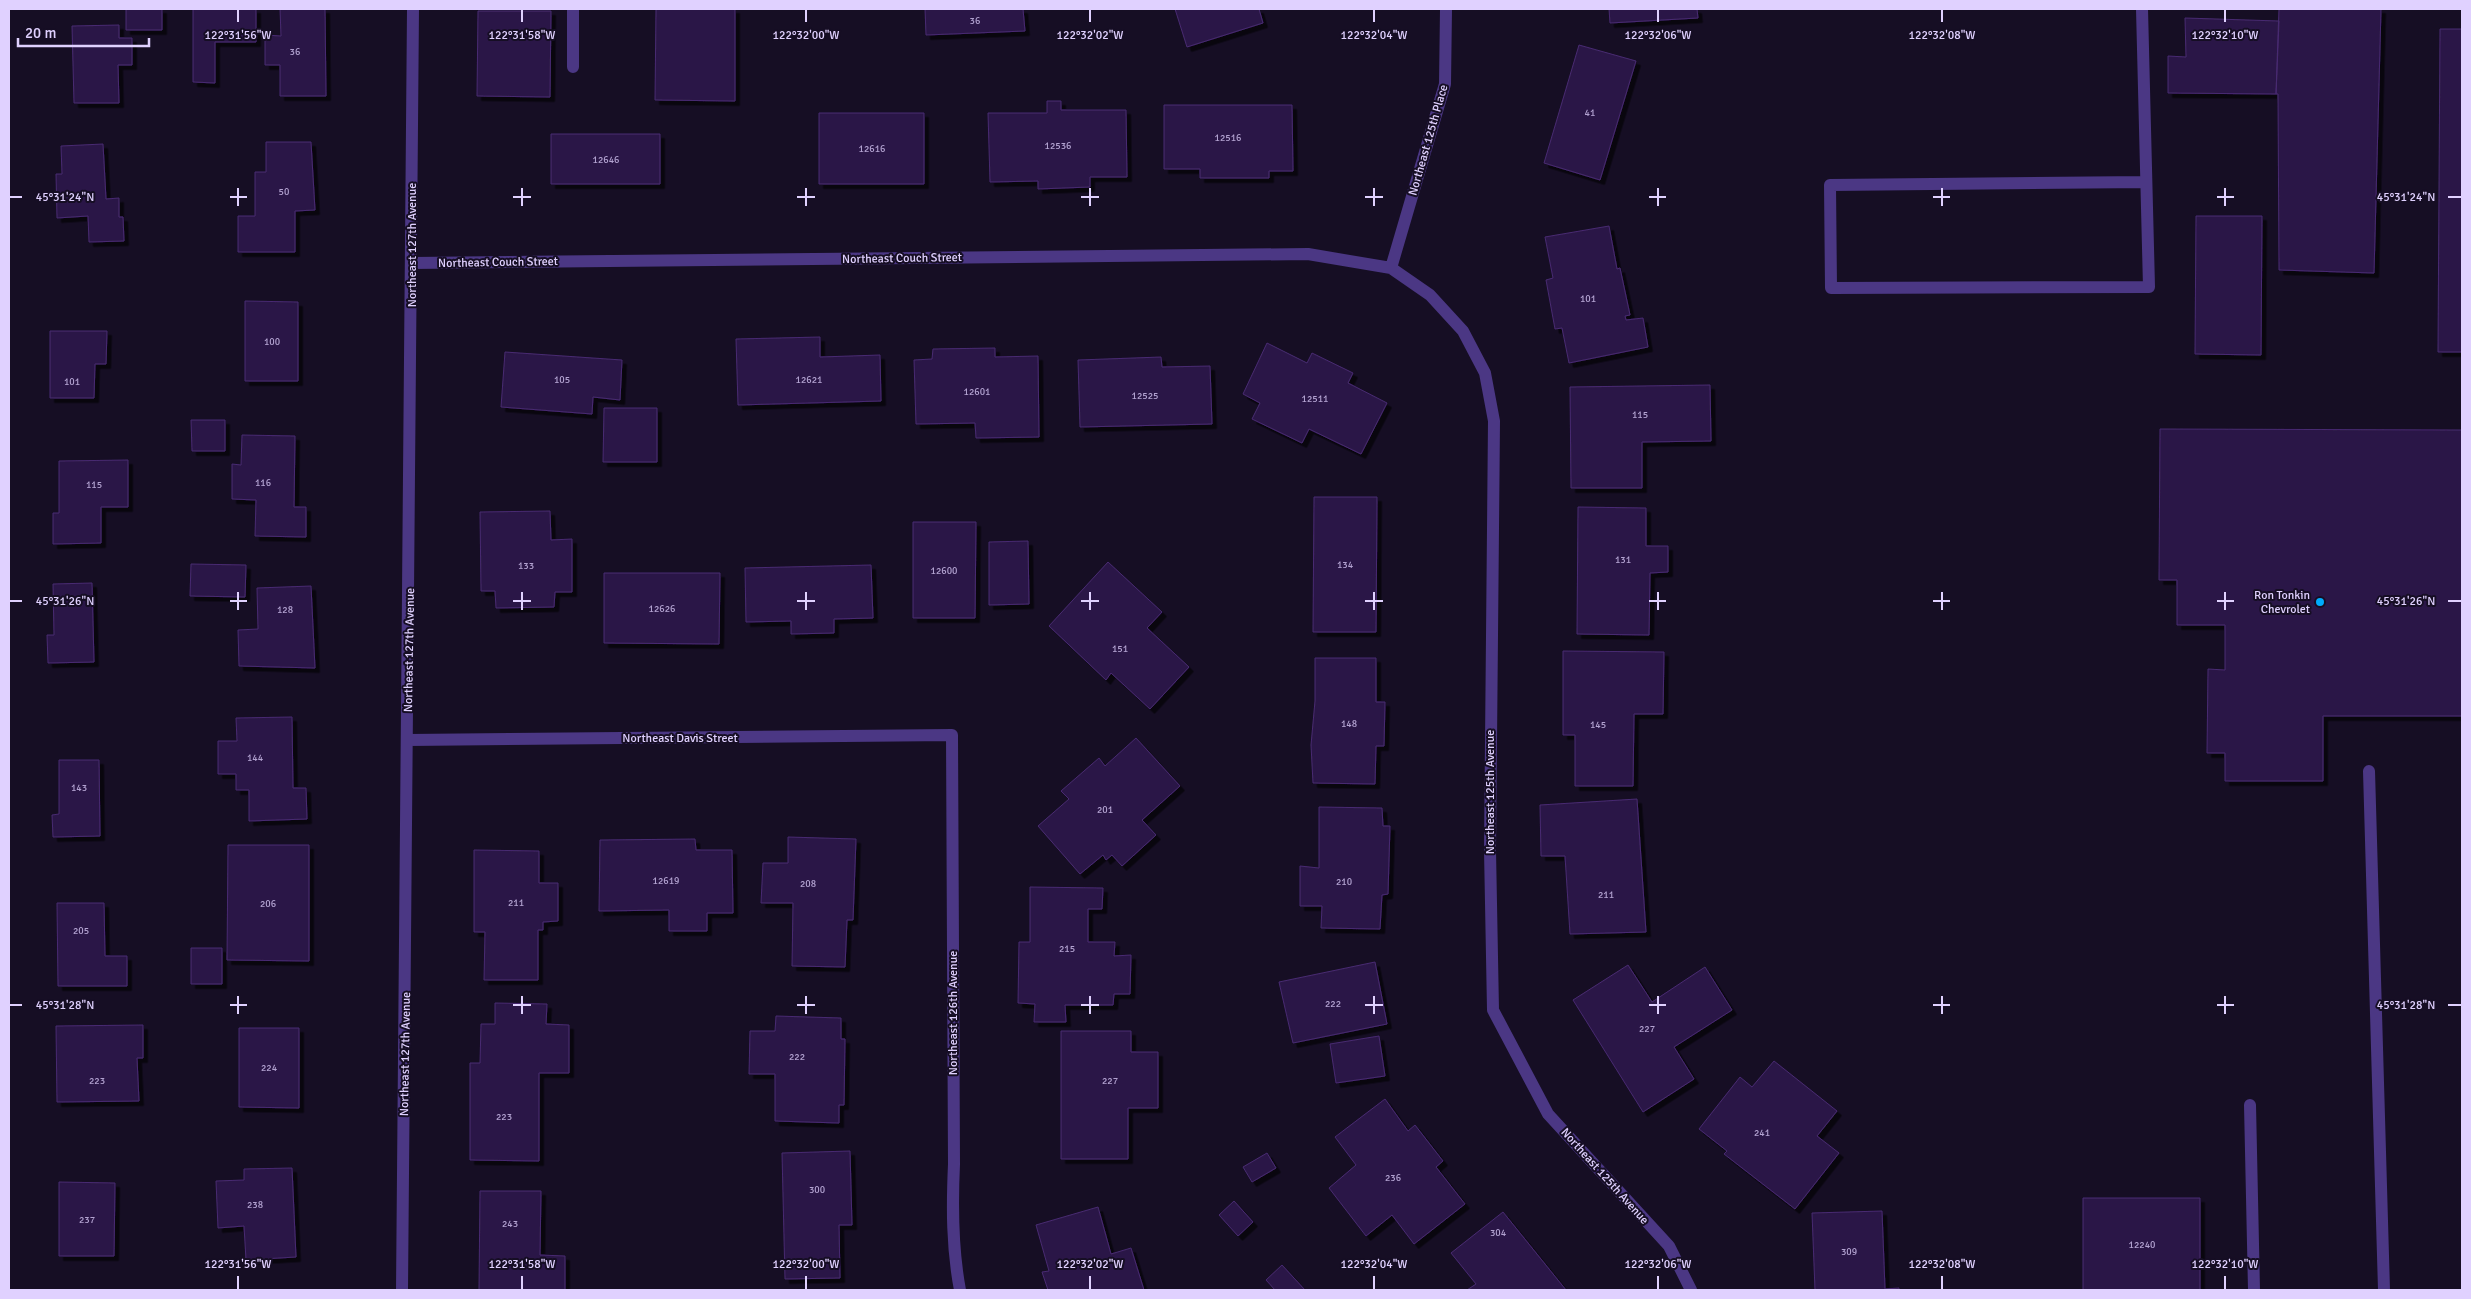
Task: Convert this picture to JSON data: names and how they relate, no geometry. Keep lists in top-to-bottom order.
{
  "streets": {
    "street": [
      "Northeast 125th Place",
      "Northeast 127th Avenue",
      "Northeast Couch Street",
      "Northeast Davis Street",
      "Northeast 125th Avenue",
      "Northeast 126th Avenue"
    ]
  },
  "crossings": [
    ["Northeast 125th Place", "Northeast Couch Street"],
    ["Northeast 125th Place", "Northeast 125th Avenue"],
    ["Northeast 127th Avenue", "Northeast Couch Street"],
    ["Northeast 127th Avenue", "Northeast Davis Street"],
    ["Northeast Couch Street", "Northeast 125th Avenue"],
    ["Northeast Davis Street", "Northeast 126th Avenue"]
  ],
  "places": ["Ron Tonkin Chevrolet"],
  "house_numbers": [
    "36",
    "36",
    "41",
    "12516",
    "12536",
    "12616",
    "12646",
    "50",
    "101",
    "100",
    "105",
    "12621",
    "101",
    "12601",
    "12525",
    "12511",
    "115",
    "116",
    "115",
    "131",
    "134",
    "133",
    "12600",
    "12626",
    "128",
    "151",
    "148",
    "145",
    "144",
    "143",
    "201",
    "12619",
    "210",
    "208",
    "211",
    "211",
    "206",
    "205",
    "215",
    "222",
    "227",
    "222",
    "224",
    "223",
    "227",
    "223",
    "241",
    "236",
    "300",
    "238",
    "237",
    "243",
    "304",
    "12240",
    "309"
  ],
  "scale_bar": "20 m",
  "coordinates": [
    "122°31'56\"W",
    "122°31'58\"W",
    "122°32'00\"W",
    "122°32'02\"W",
    "122°32'04\"W",
    "122°32'06\"W",
    "122°32'08\"W",
    "122°32'10\"W",
    "45°31'24\"N",
    "45°31'26\"N",
    "45°31'28\"N"
  ]
}
